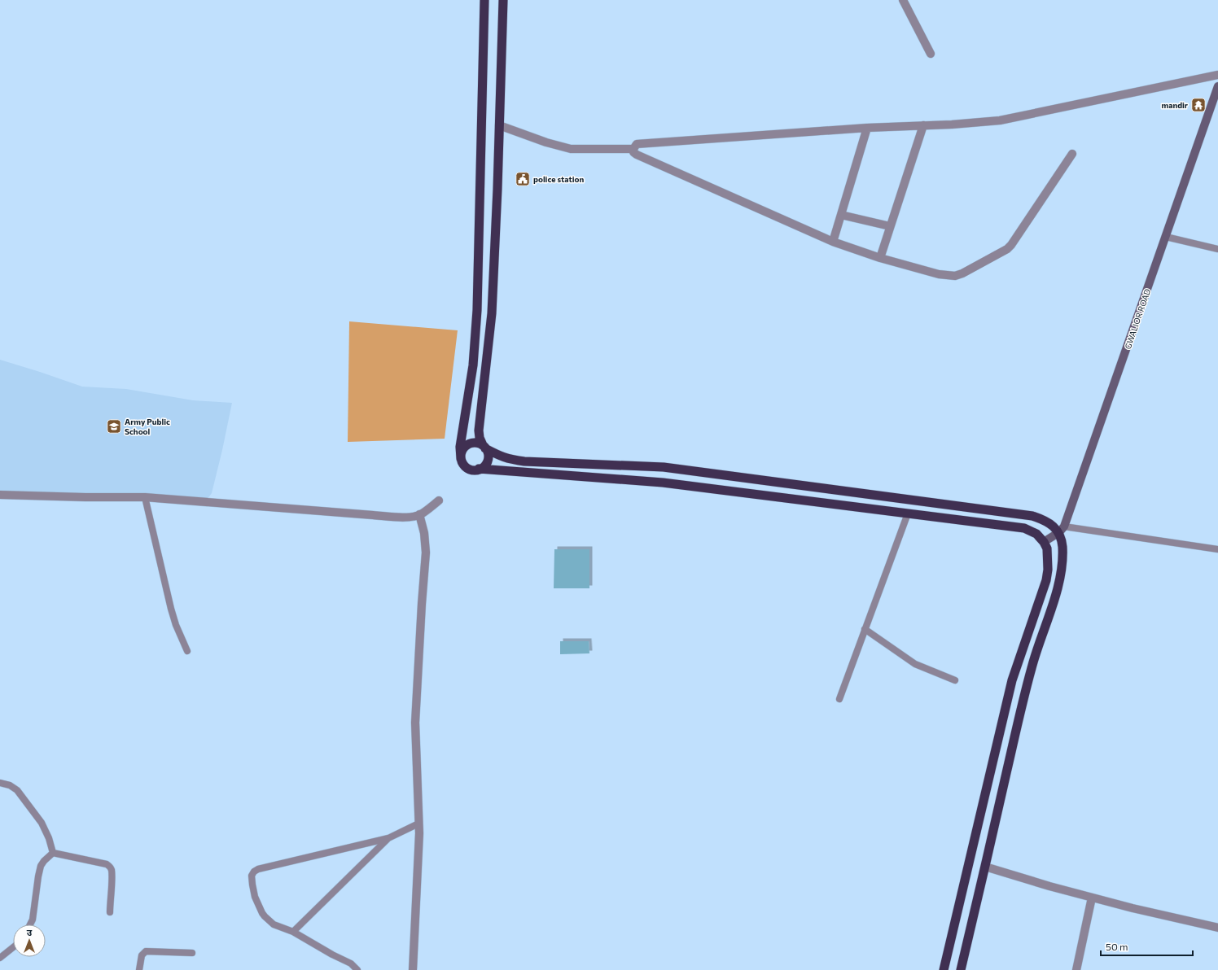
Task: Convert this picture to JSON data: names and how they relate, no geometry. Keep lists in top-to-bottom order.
{
  "streets": {
    "main road": ["GWALIOR ROAD"]
  },
  "places": {
    "temple": ["mandir"],
    "public building": ["police station"],
    "school or university": ["Army Public School"]
  },
  "scale_bar": "50 m",
  "north": "top"
}
